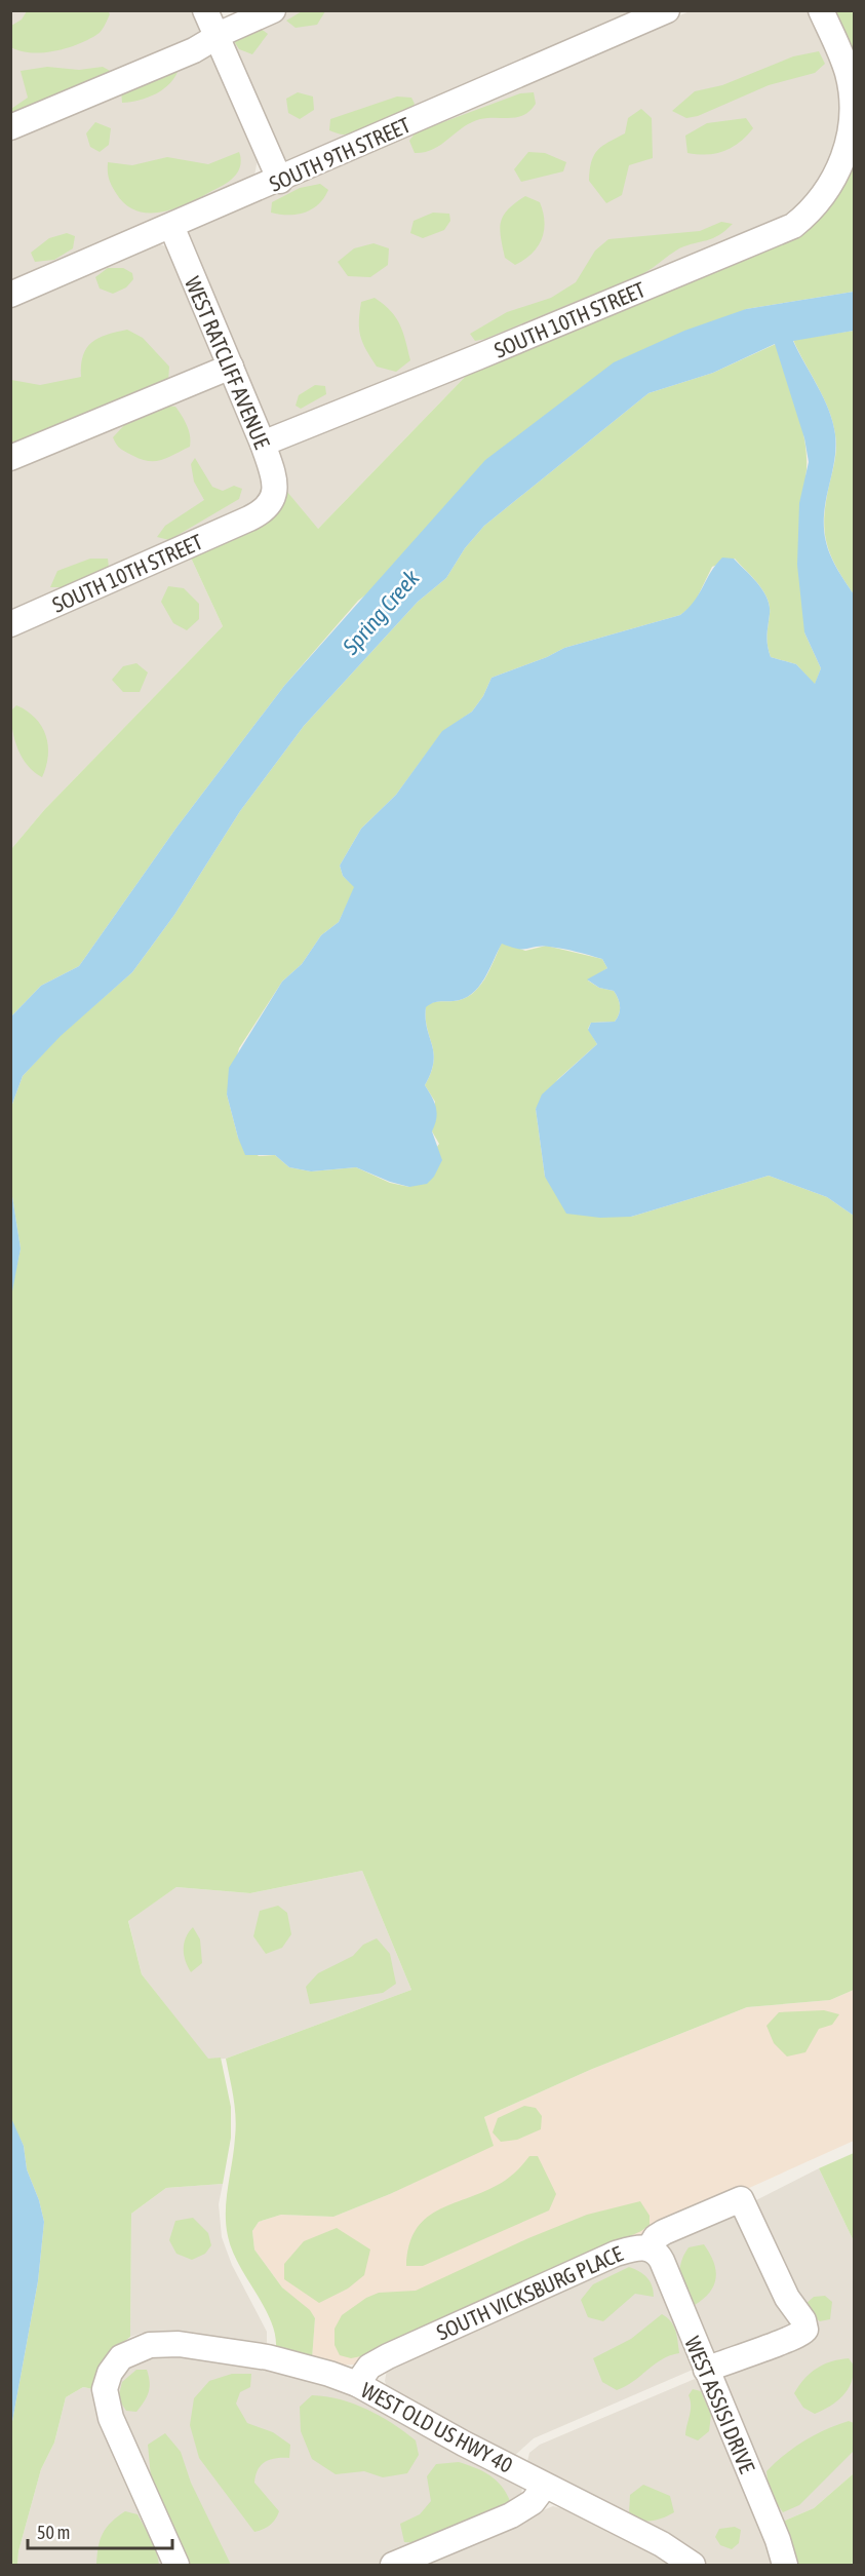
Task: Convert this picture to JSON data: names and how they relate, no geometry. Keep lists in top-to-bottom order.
{
  "streets": {
    "street": [
      "SOUTH 9TH STREET",
      "SOUTH 10TH STREET",
      "WEST RATCLIFF AVENUE",
      "SOUTH VICKSBURG PLACE",
      "WEST ASSISI DRIVE",
      "WEST OLD US HWY 40"
    ]
  },
  "crossings": [
    ["SOUTH 9TH STREET", "WEST RATCLIFF AVENUE"],
    ["SOUTH 10TH STREET", "WEST RATCLIFF AVENUE"],
    ["SOUTH VICKSBURG PLACE", "WEST ASSISI DRIVE"],
    ["SOUTH VICKSBURG PLACE", "WEST OLD US HWY 40"]
  ],
  "water": ["Spring Creek"],
  "scale_bar": "50 m"
}
